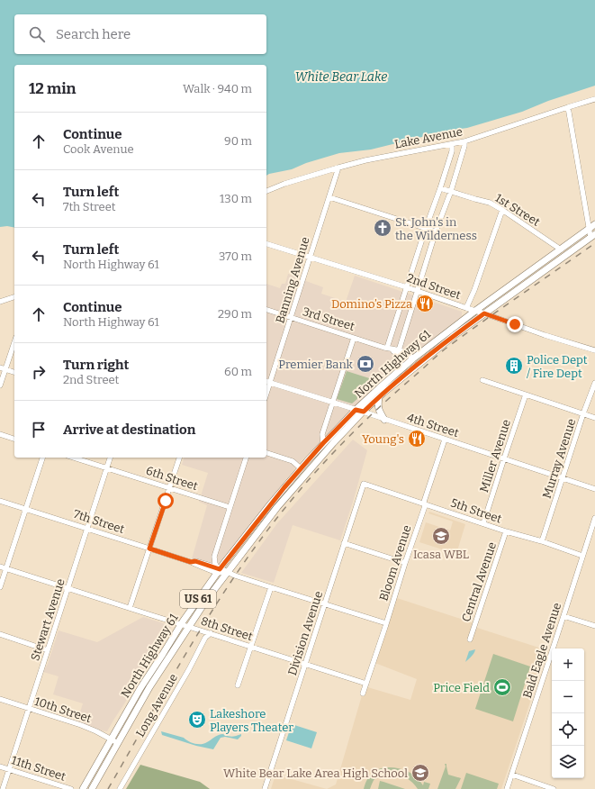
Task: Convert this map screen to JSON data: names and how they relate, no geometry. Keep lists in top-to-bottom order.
{
  "streets": {
    "main road": ["North Highway 61", "US 61"],
    "street": [
      "Lake Avenue",
      "1st Street",
      "Banning Avenue",
      "2nd Street",
      "3rd Street",
      "4th Street",
      "Miller Avenue",
      "Murray Avenue",
      "6th Street",
      "5th Street",
      "7th Street",
      "Bloom Avenue",
      "Central Avenue",
      "Stewart Avenue",
      "8th Street",
      "Division Avenue",
      "Bald Eagle Avenue",
      "Long Avenue",
      "10th Street",
      "11th Street"
    ]
  },
  "crossings": [
    ["Lake Avenue", "Banning Avenue"],
    ["1st Street", "North Highway 61"],
    ["Banning Avenue", "2nd Street"],
    ["Banning Avenue", "3rd Street"],
    ["Banning Avenue", "4th Street"],
    ["2nd Street", "North Highway 61"],
    ["3rd Street", "North Highway 61"],
    ["North Highway 61", "4th Street"],
    ["North Highway 61", "7th Street"],
    ["North Highway 61", "8th Street"],
    ["North Highway 61", "10th Street"],
    ["4th Street", "Miller Avenue"],
    ["4th Street", "Murray Avenue"],
    ["4th Street", "Bloom Avenue"],
    ["Miller Avenue", "5th Street"],
    ["Murray Avenue", "5th Street"],
    ["6th Street", "Stewart Avenue"],
    ["5th Street", "Bloom Avenue"],
    ["5th Street", "Central Avenue"],
    ["5th Street", "Division Avenue"],
    ["5th Street", "Bald Eagle Avenue"],
    ["7th Street", "Bloom Avenue"],
    ["7th Street", "Stewart Avenue"],
    ["7th Street", "Division Avenue"],
    ["Bloom Avenue", "8th Street"],
    ["Stewart Avenue", "8th Street"],
    ["Stewart Avenue", "10th Street"],
    ["Stewart Avenue", "11th Street"],
    ["8th Street", "Division Avenue"],
    ["8th Street", "Long Avenue"]
  ],
  "water": ["White Bear Lake"],
  "places": {
    "church": ["St. John's in the Wilderness"],
    "restaurant": ["Domino’s Pizza", "Young's"],
    "bank": ["Premier Bank"],
    "building": ["Police Dept / Fire Dept"],
    "school or university": ["Icasa WBL", "White Bear Lake Area High School"],
    "sports": ["Price Field"],
    "theatre": ["Lakeshore Players Theater"]
  },
  "page": {
    "search": "Search here",
    "heading": ["12 min", "Walk · 940 m"],
    "list": [
      ["Continue", "Cook Avenue", "90 m"],
      ["Turn left", "7th Street", "130 m"],
      ["Turn left", "North Highway 61", "370 m"],
      ["Continue", "North Highway 61", "290 m"],
      ["Turn right", "2nd Street", "60 m"],
      "Arrive at destination"
    ],
    "map_buttons": ["+", "−"]
  }
}
